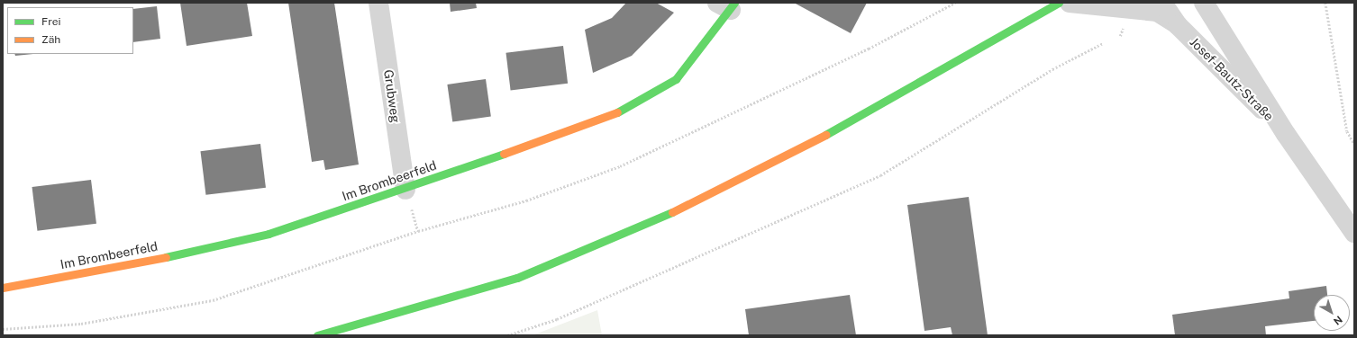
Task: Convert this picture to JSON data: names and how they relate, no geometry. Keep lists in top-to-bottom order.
{
  "streets": {
    "main road": ["Im Brombeerfeld"],
    "street": ["Josef-Bautz-Straße", "Grubweg"]
  },
  "crossings": [
    ["Grubweg", "Im Brombeerfeld"]
  ],
  "legend": ["Frei", "Zäh"],
  "north": "bottom right"
}
